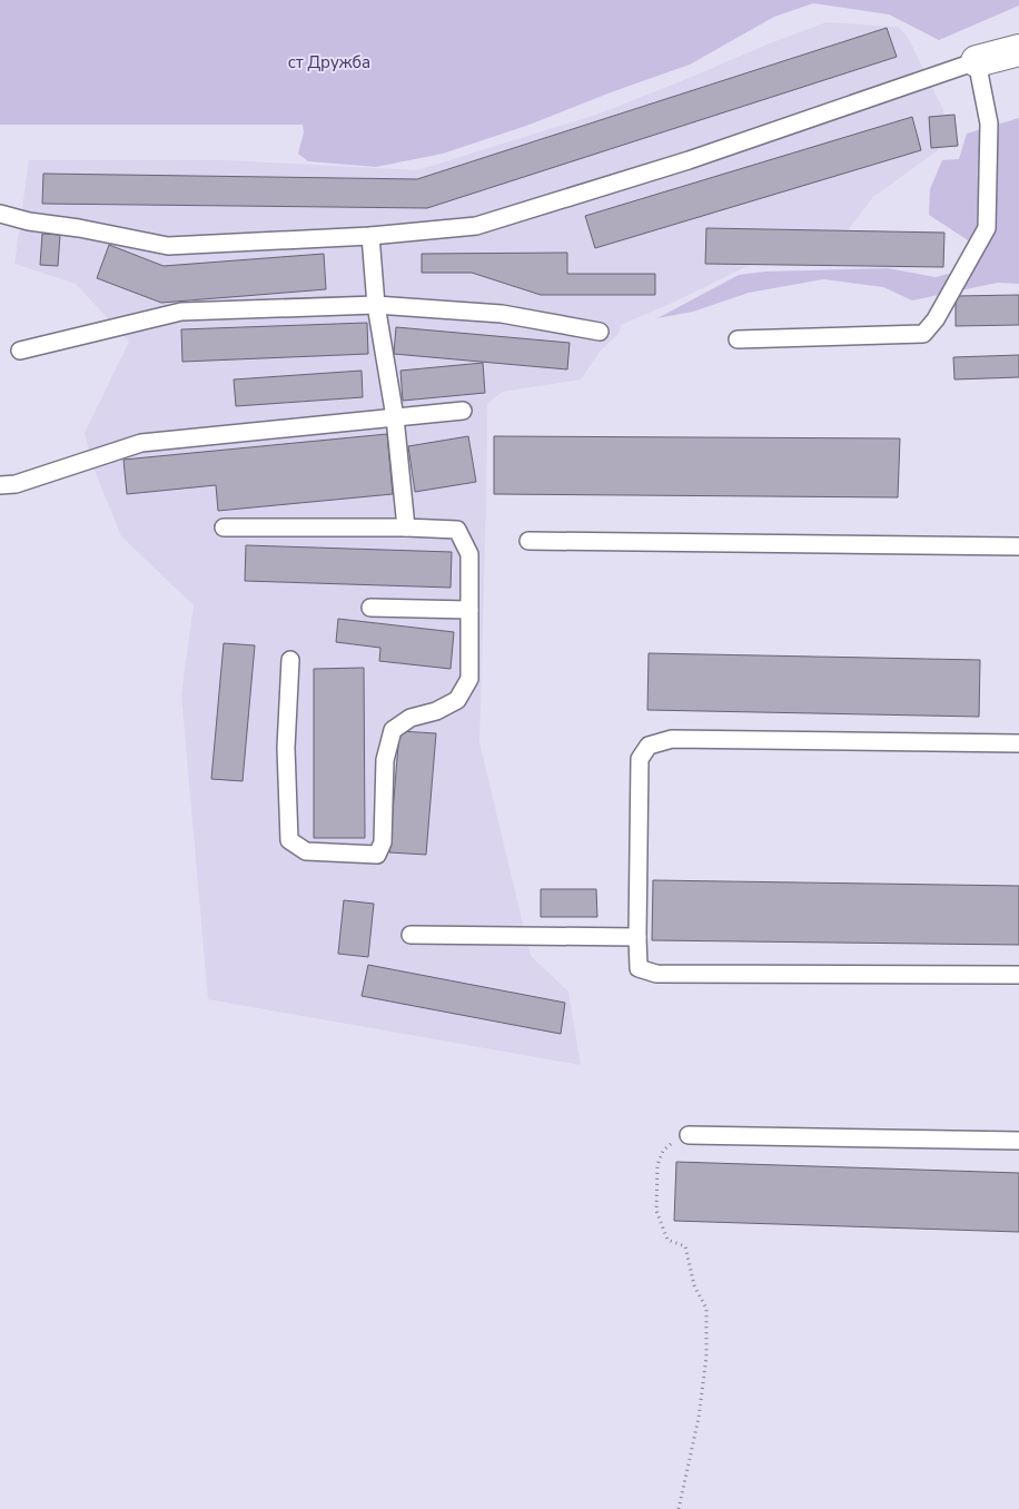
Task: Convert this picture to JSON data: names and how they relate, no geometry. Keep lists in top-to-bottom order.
{
  "parks": ["ст Дружба"]
}
